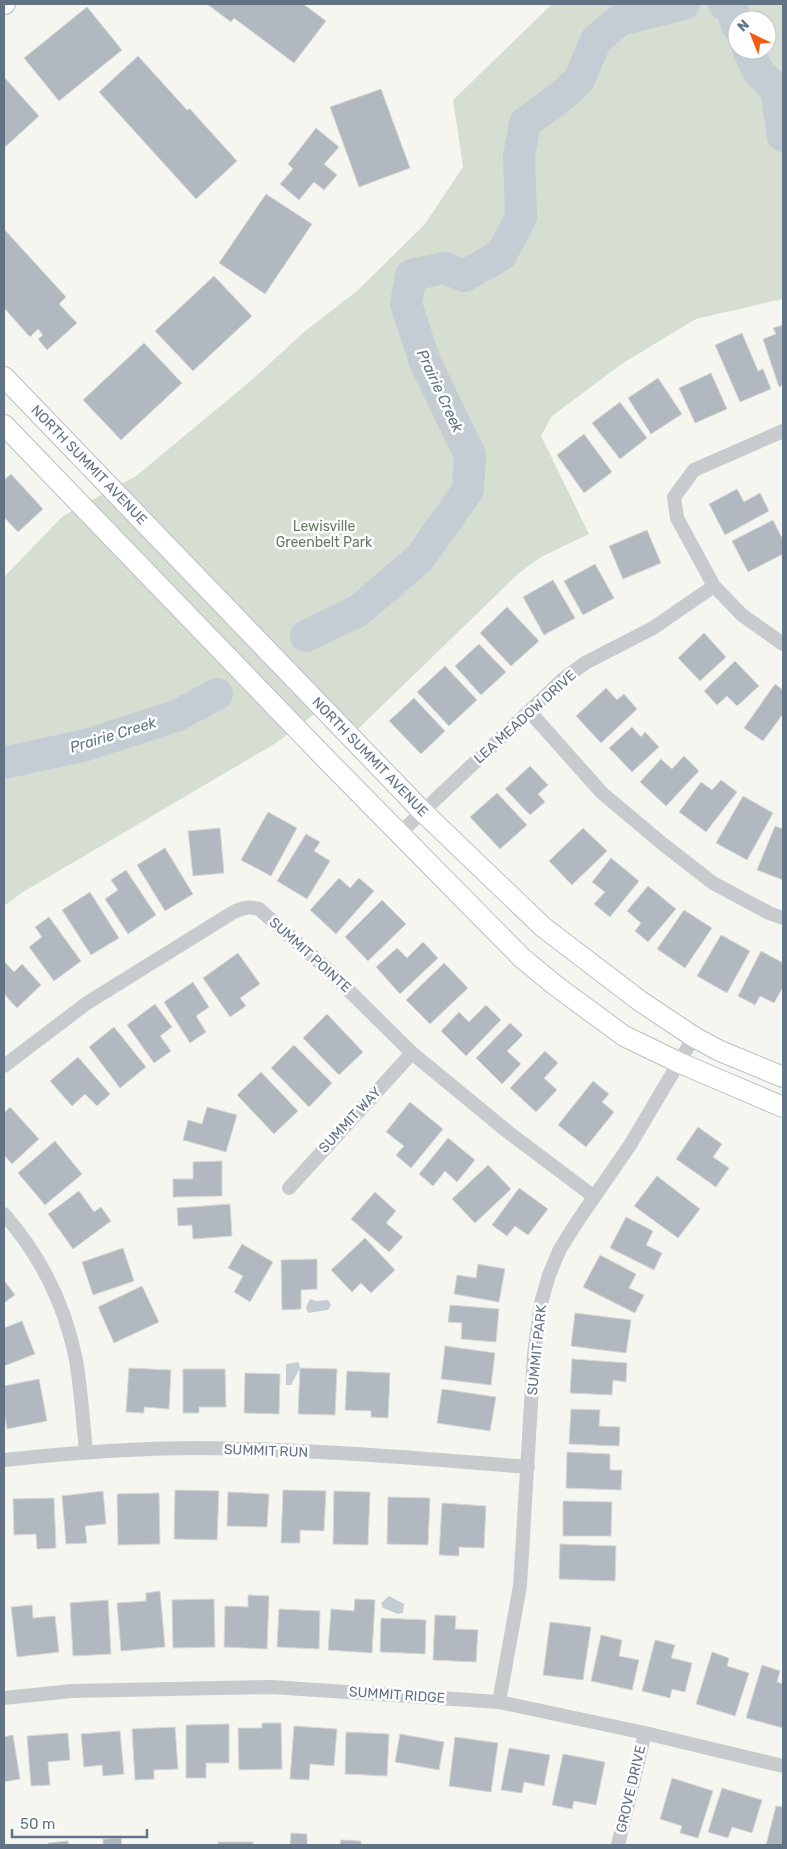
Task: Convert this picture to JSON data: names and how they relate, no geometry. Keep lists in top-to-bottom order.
{
  "streets": {
    "main road": ["NORTH SUMMIT AVENUE"],
    "street": [
      "LEA MEADOW DRIVE",
      "SUMMIT POINTE",
      "SUMMIT WAY",
      "SUMMIT PARK",
      "SUMMIT RUN",
      "SUMMIT RIDGE",
      "GROVE DRIVE"
    ]
  },
  "crossings": [
    ["NORTH SUMMIT AVENUE", "LEA MEADOW DRIVE"],
    ["NORTH SUMMIT AVENUE", "SUMMIT PARK"],
    ["SUMMIT POINTE", "SUMMIT WAY"],
    ["SUMMIT POINTE", "SUMMIT PARK"],
    ["SUMMIT PARK", "SUMMIT RUN"],
    ["SUMMIT PARK", "SUMMIT RIDGE"],
    ["SUMMIT RIDGE", "GROVE DRIVE"]
  ],
  "water": ["Prairie Creek"],
  "parks": ["Lewisville Greenbelt Park"],
  "scale_bar": "50 m",
  "north": "top left"
}
